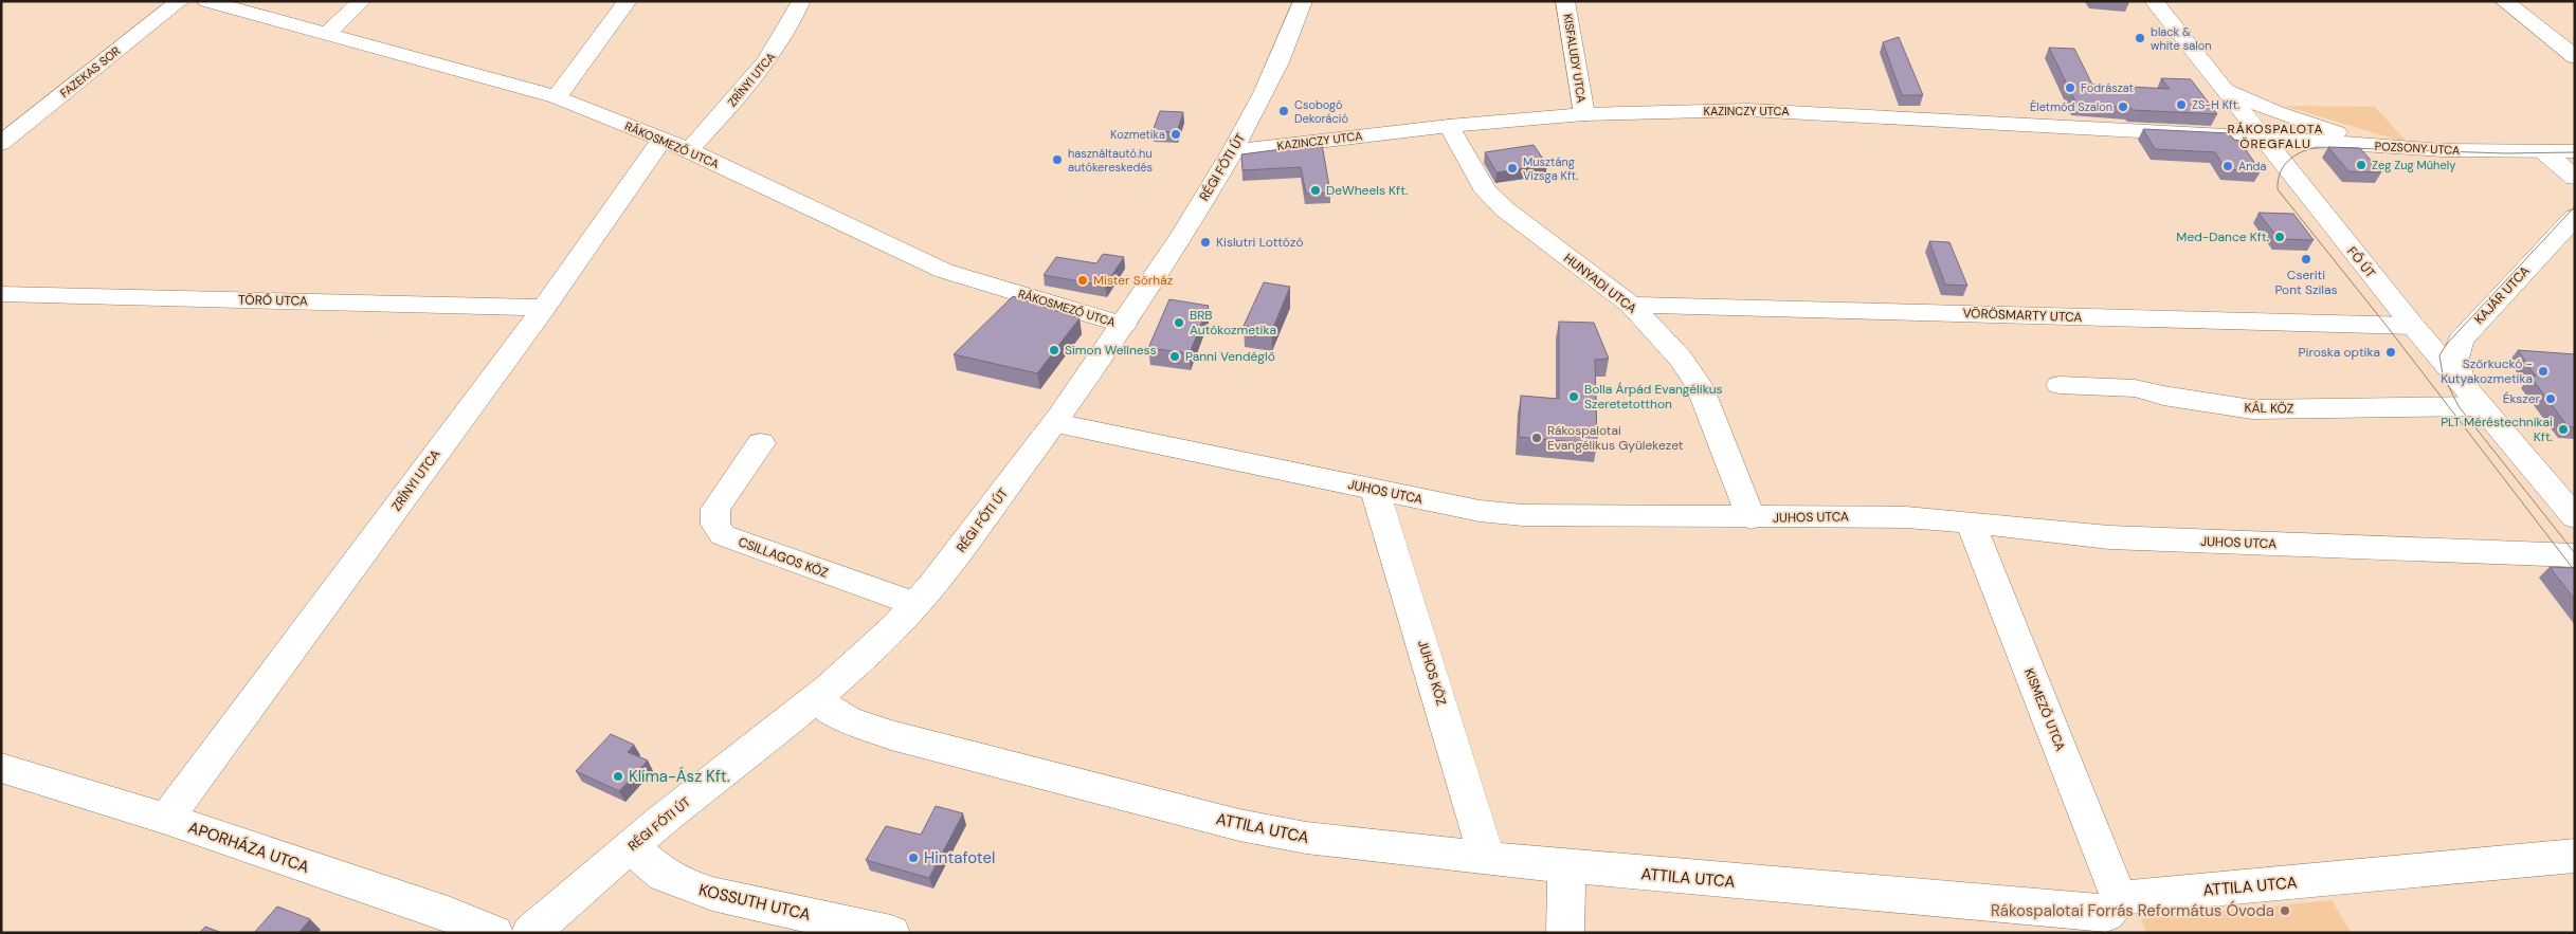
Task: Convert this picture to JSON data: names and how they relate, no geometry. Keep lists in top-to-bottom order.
{
  "streets": {
    "street": [
      "KISFALUDY UTCA",
      "FAZEKAS SOR",
      "ZRÍNYI UTCA",
      "KAZINCZY UTCA",
      "RÁKOSMEZŐ UTCA",
      "POZSONY UTCA",
      "RÉGI FÓTI ÚT",
      "FŐ ÚT",
      "HUNYADI UTCA",
      "KAJÁR UTCA",
      "TÖRŐ UTCA",
      "VÖRÖSMARTY UTCA",
      "KÁL KÖZ",
      "JUHOS UTCA",
      "CSILLAGOS KÖZ",
      "JUHOS KÖZ",
      "KISMEZŐ UTCA",
      "ATTILA UTCA",
      "APORHÁZA UTCA",
      "KOSSUTH UTCA"
    ]
  },
  "crossings": [
    ["KISFALUDY UTCA", "KAZINCZY UTCA"],
    ["ZRÍNYI UTCA", "RÁKOSMEZŐ UTCA"],
    ["ZRÍNYI UTCA", "TÖRŐ UTCA"],
    ["ZRÍNYI UTCA", "APORHÁZA UTCA"],
    ["KAZINCZY UTCA", "POZSONY UTCA"],
    ["KAZINCZY UTCA", "RÉGI FÓTI ÚT"],
    ["KAZINCZY UTCA", "FŐ ÚT"],
    ["KAZINCZY UTCA", "HUNYADI UTCA"],
    ["RÁKOSMEZŐ UTCA", "RÉGI FÓTI ÚT"],
    ["POZSONY UTCA", "FŐ ÚT"],
    ["RÉGI FÓTI ÚT", "JUHOS UTCA"],
    ["RÉGI FÓTI ÚT", "CSILLAGOS KÖZ"],
    ["RÉGI FÓTI ÚT", "ATTILA UTCA"],
    ["RÉGI FÓTI ÚT", "KOSSUTH UTCA"],
    ["FŐ ÚT", "KAJÁR UTCA"],
    ["FŐ ÚT", "VÖRÖSMARTY UTCA"],
    ["FŐ ÚT", "KÁL KÖZ"],
    ["HUNYADI UTCA", "VÖRÖSMARTY UTCA"],
    ["HUNYADI UTCA", "JUHOS UTCA"],
    ["JUHOS UTCA", "JUHOS KÖZ"],
    ["JUHOS UTCA", "KISMEZŐ UTCA"],
    ["JUHOS KÖZ", "ATTILA UTCA"],
    ["KISMEZŐ UTCA", "ATTILA UTCA"]
  ],
  "districts": ["RÁKOSPALOTA ÖREGFALU"],
  "places": [
    "black & white salon",
    "Fodrászat",
    "ZS-H Kft.",
    "Életmód Szalon",
    "Csobogó Dekoráció",
    "Kozmetika",
    "használtautó.hu autókereskedés",
    "Zeg Zug Műhely",
    "Anda",
    "Musztáng Vizsga Kft.",
    "DeWheels Kft.",
    "Med-Dance Kft.",
    "Kislutri Lottózó",
    "Cseriti Pont Szilas",
    "Mister Sörház",
    "BRB Autókozmetika",
    "Simon Wellness",
    "Piroska optika",
    "Panni Vendéglő",
    "Szőrkuckó - Kutyakozmetika",
    "Bolla Árpád Evangélikus Szeretetotthon",
    "Ékszer",
    "PLT Méréstechnikai Kft.",
    "Rákospalotai Evangélikus Gyülekezet",
    "Klíma-Ász Kft.",
    "Hintafotel",
    "Rákospalotai Forrás Református Óvoda"
  ]
}
